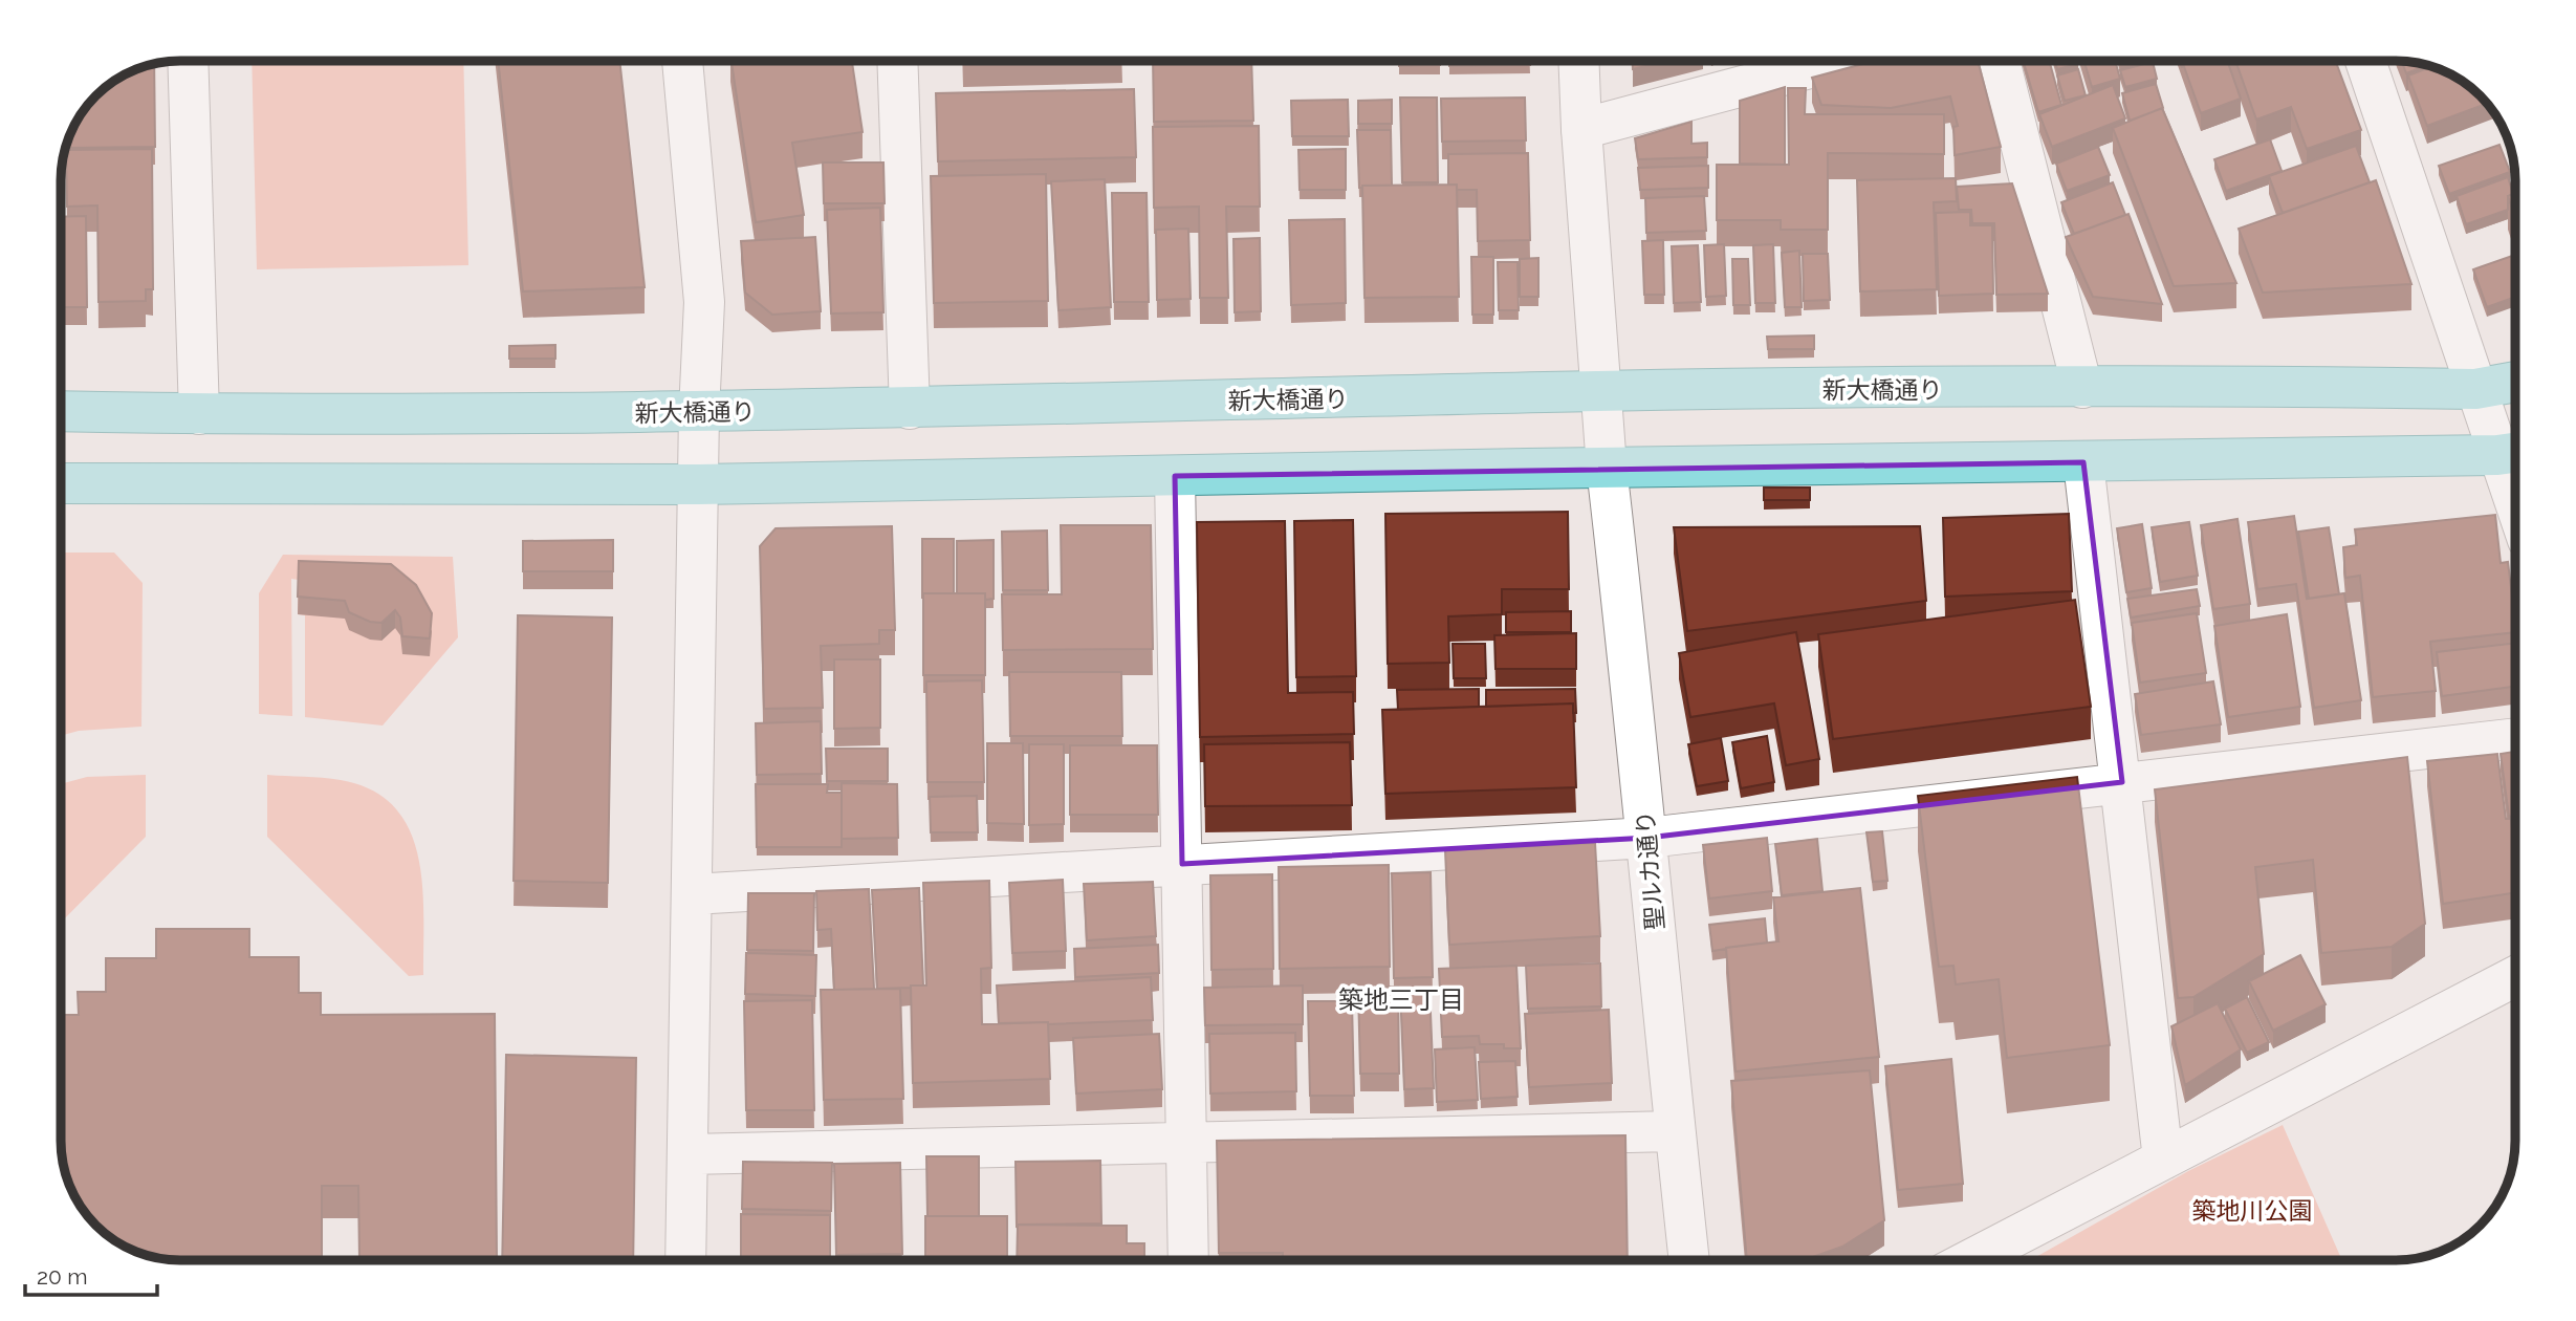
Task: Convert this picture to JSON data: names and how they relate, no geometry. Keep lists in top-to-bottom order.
{
  "streets": {
    "main road": ["新大橋通り"],
    "street": ["聖ルカ通り"]
  },
  "crossings": [
    ["新大橋通り", "聖ルカ通り"]
  ],
  "districts": ["築地三丁目"],
  "parks": ["築地川公園"],
  "scale_bar": "20 m"
}
